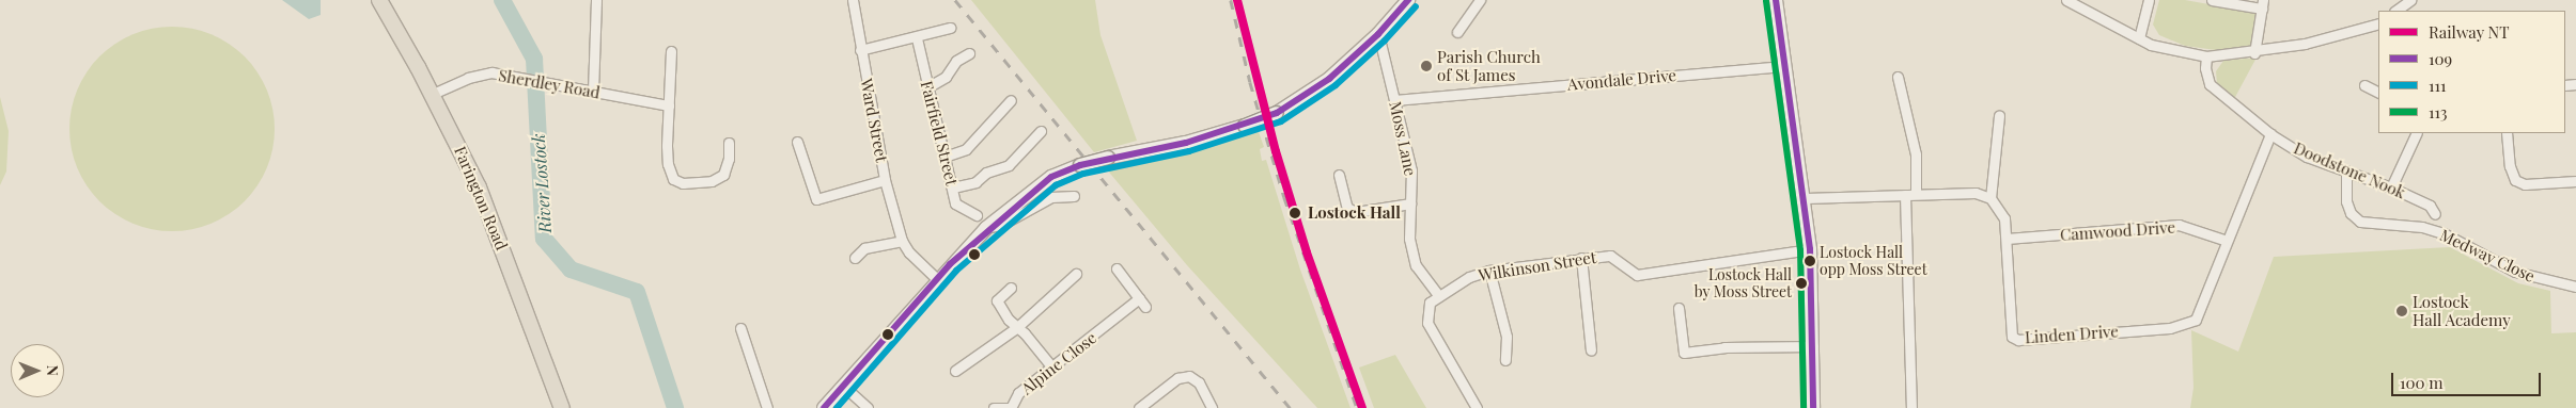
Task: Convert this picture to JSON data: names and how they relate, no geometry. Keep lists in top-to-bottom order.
{
  "streets": {
    "highway": ["Farington Road"],
    "street": [
      "Avondale Drive",
      "Sherdley Road",
      "Ward Street",
      "Fairfield Street",
      "Moss Lane",
      "Doodstone Nook",
      "Camwood Drive",
      "Medway Close",
      "Wilkinson Street",
      "Linden Drive",
      "Alpine Close"
    ]
  },
  "crossings": [
    ["Avondale Drive", "Moss Lane"],
    ["Sherdley Road", "Farington Road"],
    ["Moss Lane", "Wilkinson Street"],
    ["Doodstone Nook", "Medway Close"],
    ["Doodstone Nook", "Linden Drive"],
    ["Camwood Drive", "Linden Drive"]
  ],
  "water": ["River Lostock"],
  "places": [
    "Parish Church of St James",
    "Lostock Hall",
    "Lostock Hall opp Moss Street",
    "Lostock Hall by Moss Street",
    "Lostock Hall Academy"
  ],
  "lines": [
    "rail line NT",
    "transit line 109",
    "transit line 113",
    "transit line 111"
  ],
  "legend": [
    "Railway NT",
    "109",
    "111",
    "113"
  ],
  "scale_bar": "100 m",
  "north": "right"
}
